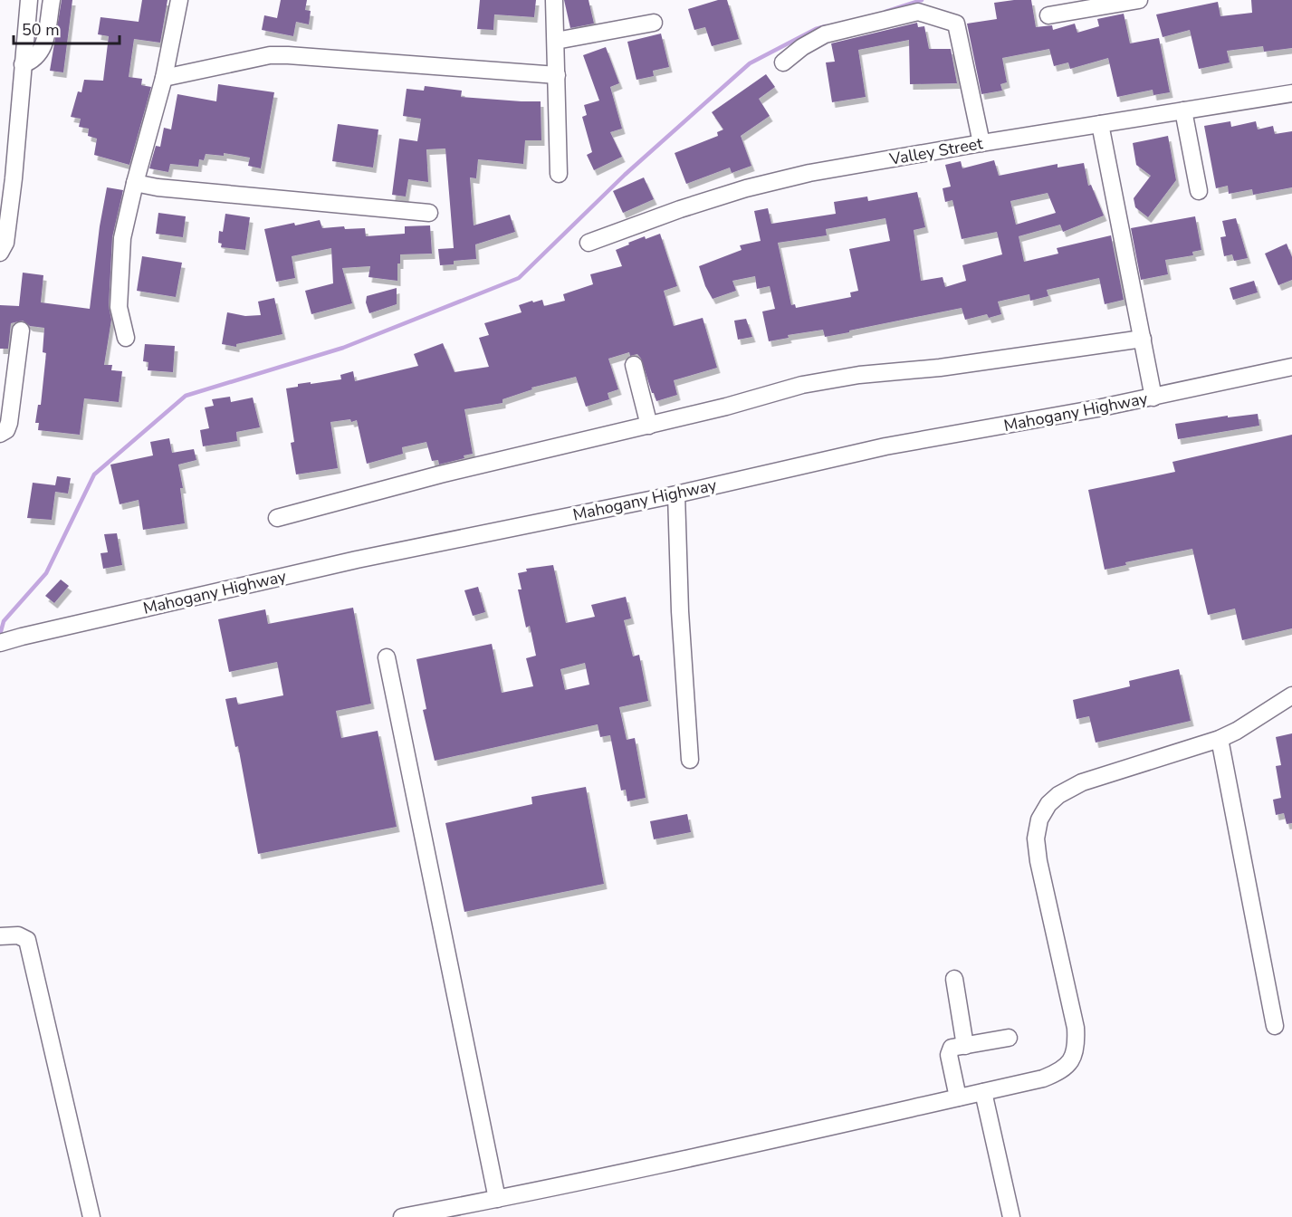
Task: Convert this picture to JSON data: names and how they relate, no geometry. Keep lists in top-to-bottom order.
{
  "streets": {
    "street": ["Valley Street", "Mahogany Highway"]
  },
  "scale_bar": "50 m"
}
